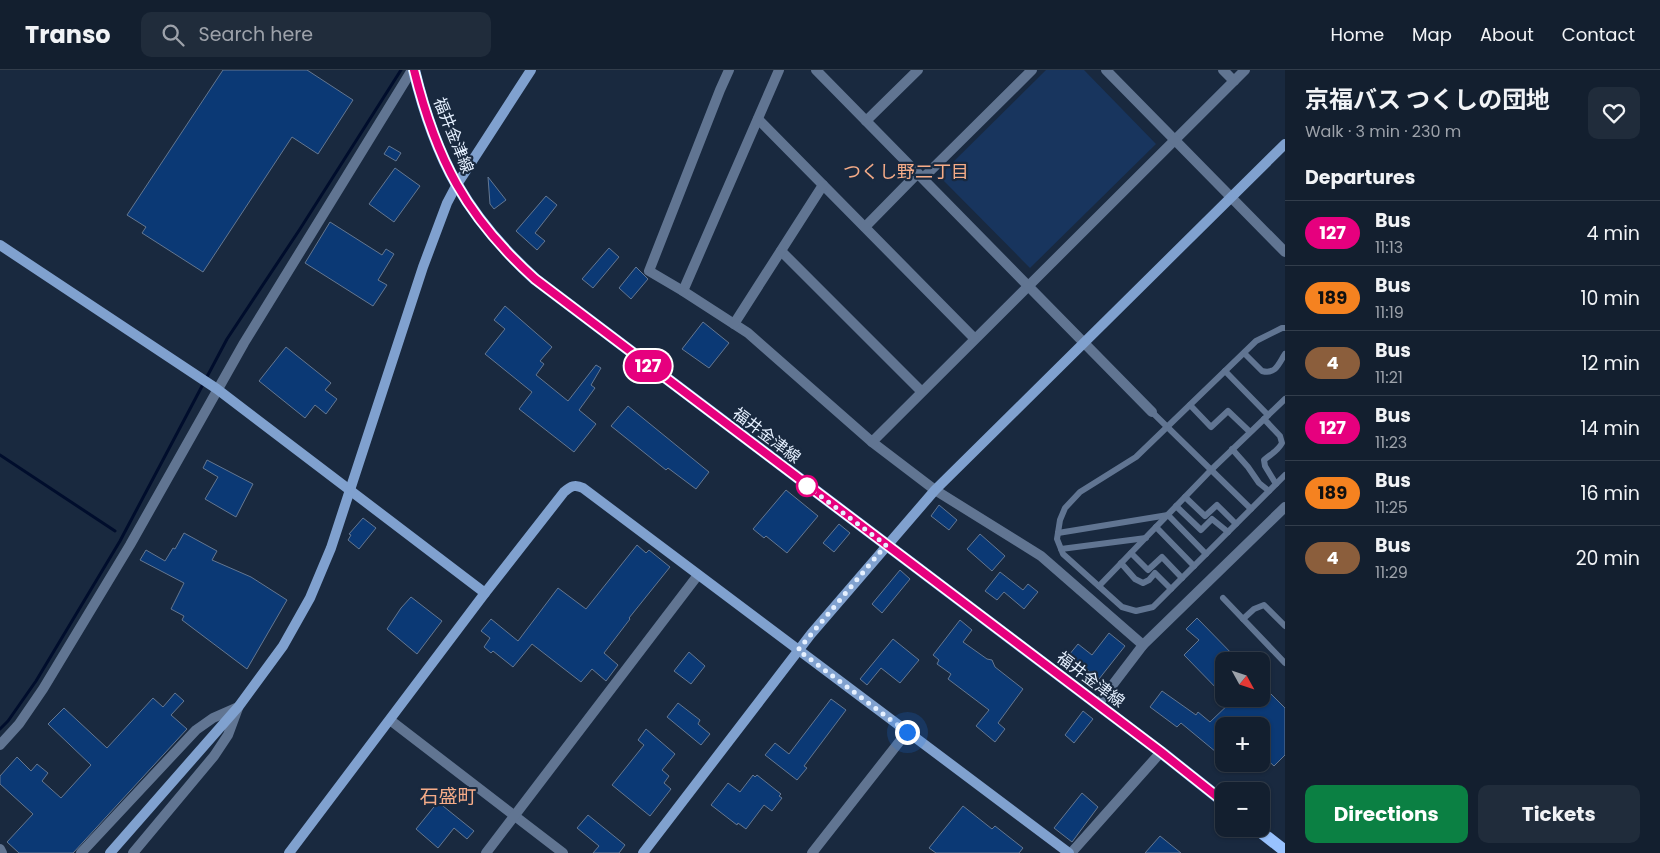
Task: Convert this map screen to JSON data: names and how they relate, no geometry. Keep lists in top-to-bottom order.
{
  "streets": {
    "main road": ["福井金津線"]
  },
  "districts": ["つくし野二丁目", "石盛町"],
  "lines": ["bus line 127"],
  "north": "bottom right",
  "page": {
    "header": "Transo",
    "search": "Search here",
    "nav": [
      "Home",
      "Map",
      "About",
      "Contact"
    ],
    "on_map": "127",
    "heading": [
      ["京福バス つくしの団地", "Walk · 3 min · 230 m"],
      "Departures"
    ],
    "list": [
      {
        "mark": "127",
        "name": "Bus",
        "note": "11:13",
        "value": "4 min"
      },
      {
        "mark": "189",
        "name": "Bus",
        "note": "11:19",
        "value": "10 min"
      },
      {
        "mark": "4",
        "name": "Bus",
        "note": "11:21",
        "value": "12 min"
      },
      {
        "mark": "127",
        "name": "Bus",
        "note": "11:23",
        "value": "14 min"
      },
      {
        "mark": "189",
        "name": "Bus",
        "note": "11:25",
        "value": "16 min"
      },
      {
        "mark": "4",
        "name": "Bus",
        "note": "11:29",
        "value": "20 min"
      }
    ],
    "map_buttons": ["+", "−"],
    "buttons": ["Directions", "Tickets"]
  }
}
